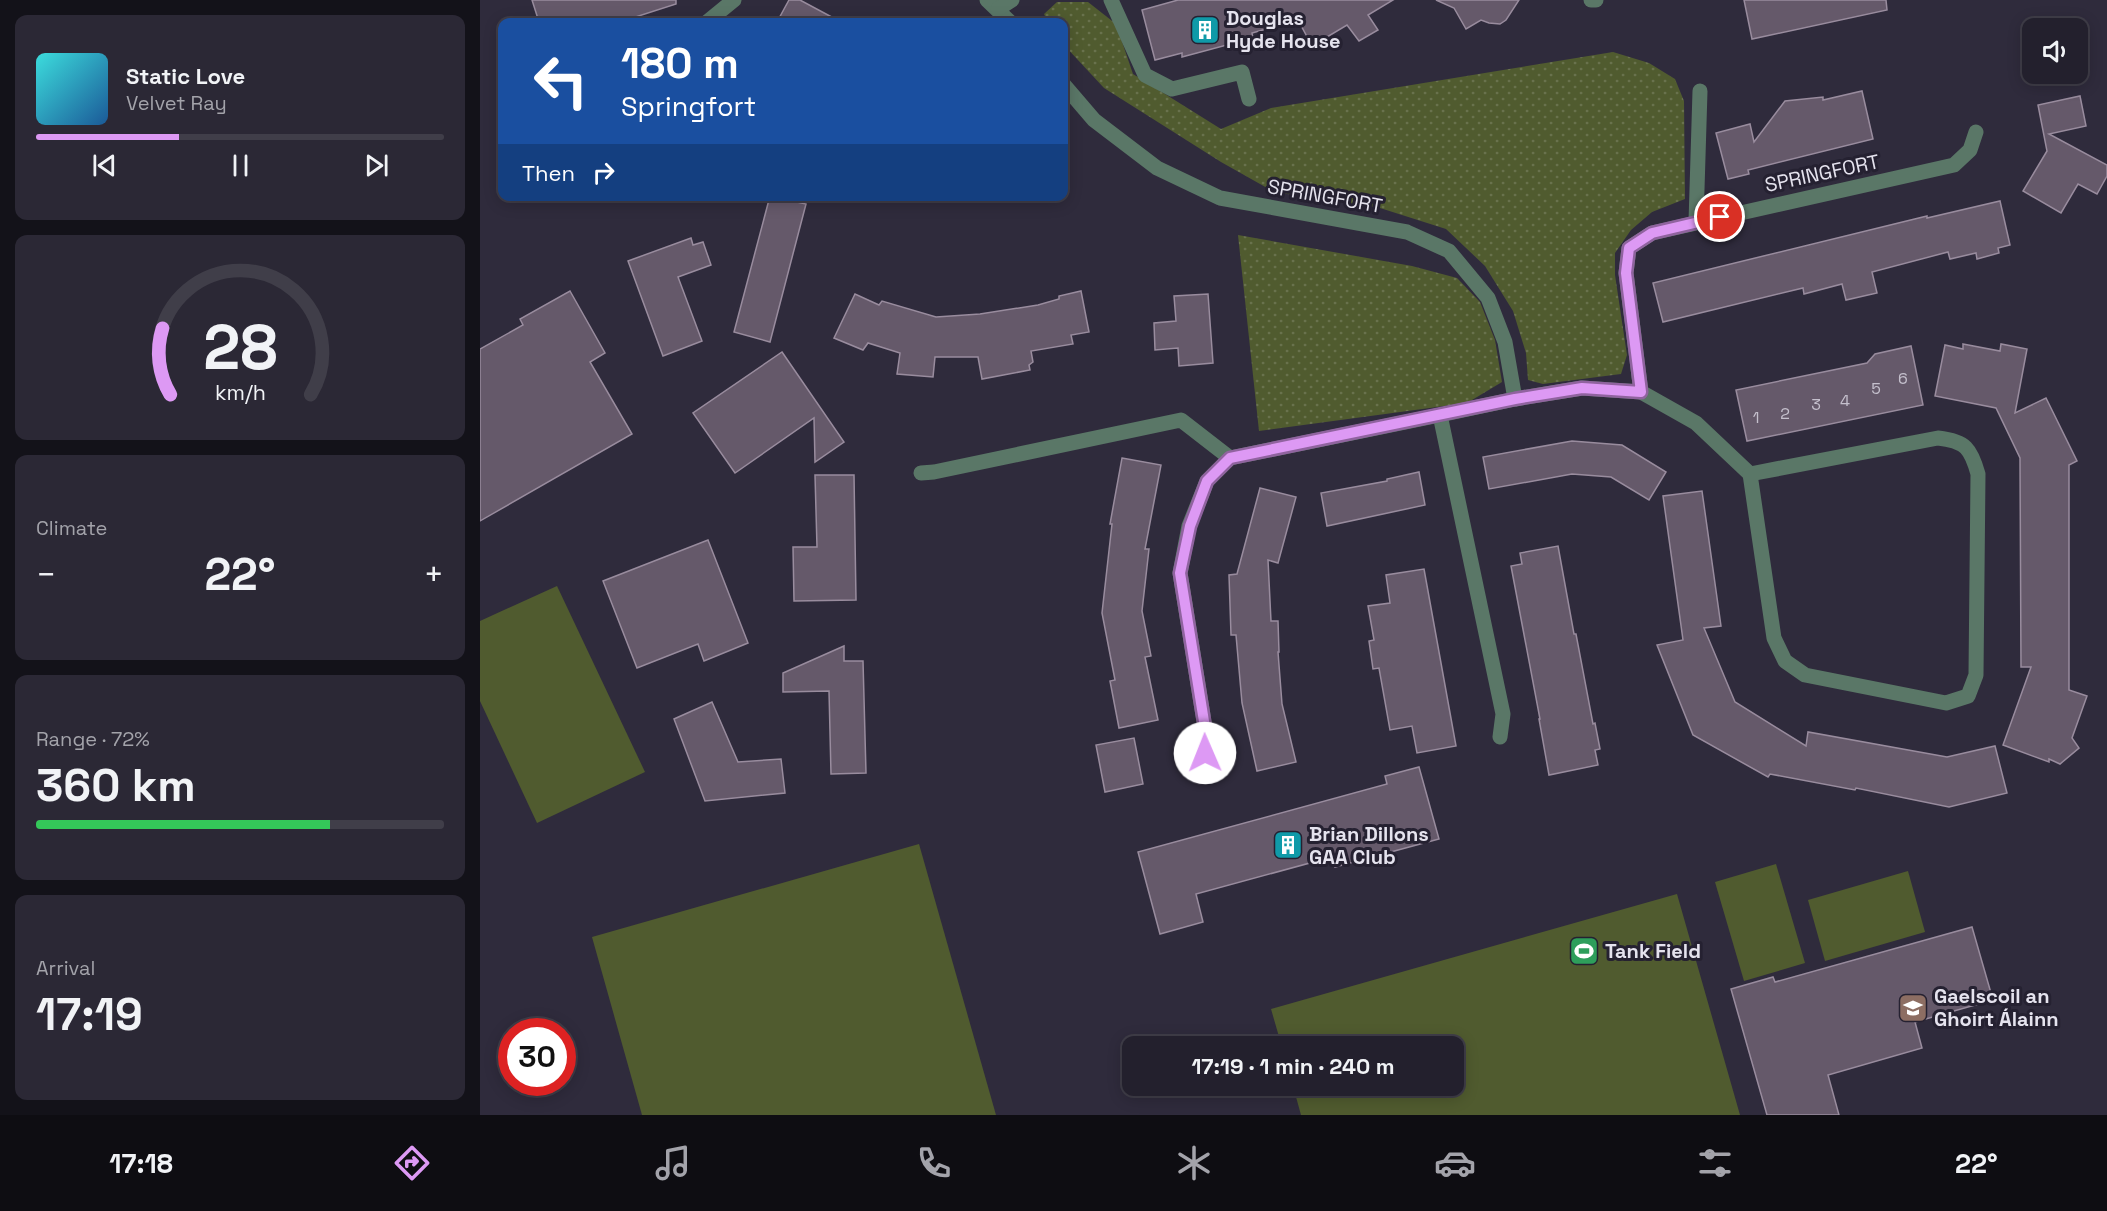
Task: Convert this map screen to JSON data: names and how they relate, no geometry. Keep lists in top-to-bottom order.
{
  "streets": {
    "street": ["SPRINGFORT"]
  },
  "places": {
    "building": ["Douglas Hyde House", "Brian Dillons GAA Club"],
    "sports": ["Tank Field"],
    "school or university": ["Gaelscoil an Ghoirt Álainn"]
  },
  "house_numbers": [
    "6",
    "5",
    "4",
    "3",
    "2",
    "1"
  ],
  "page": {
    "turn": ["180 m", "Springfort"],
    "song": ["Static Love", "Velvet Ray"],
    "then": "Then",
    "tile": [
      "Climate",
      ["Range · 72%", "360 km"],
      ["Arrival", "17:19"]
    ],
    "heat": ["−", "22°", "+"],
    "limit": "30",
    "trip": "17:19 · 1 min · 240 m",
    "tabs": ["17:18", "22°"],
    "gauge": ["28", "km/h"]
  }
}
